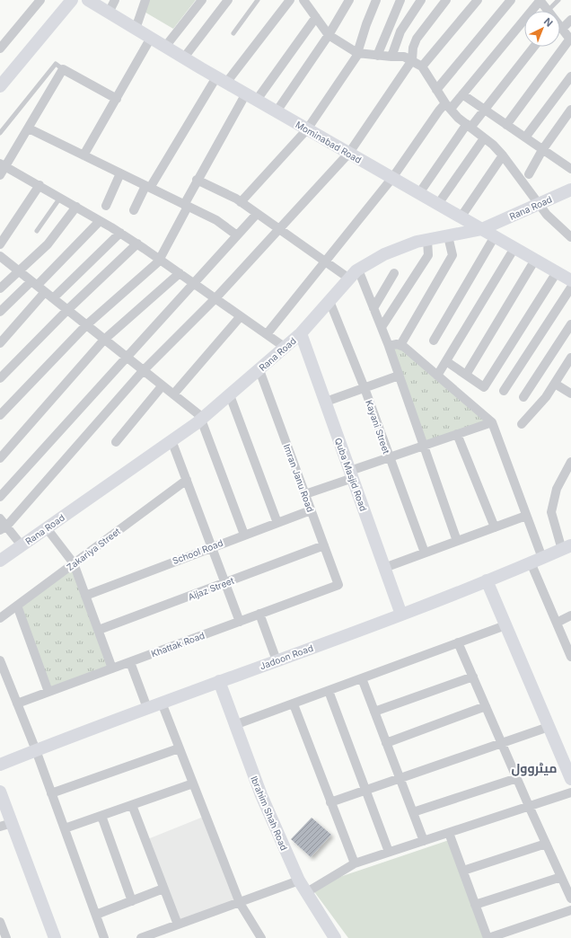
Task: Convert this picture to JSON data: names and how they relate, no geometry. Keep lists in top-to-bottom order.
{
  "streets": {
    "street": [
      "Mominabad Road",
      "Rana Road",
      "Kayani Street",
      "Quba Masjid Road",
      "Imran Janu Road",
      "Zakariya Street",
      "School Road",
      "Aijaz Street",
      "Khattak Road",
      "Jadoon Road",
      "Ibrahim Shah Road"
    ]
  },
  "crossings": [
    ["Mominabad Road", "Rana Road"],
    ["Rana Road", "Kayani Street"],
    ["Rana Road", "Quba Masjid Road"],
    ["Rana Road", "Imran Janu Road"],
    ["Quba Masjid Road", "Jadoon Road"],
    ["Imran Janu Road", "School Road"],
    ["Imran Janu Road", "Aijaz Street"],
    ["Imran Janu Road", "Khattak Road"],
    ["Jadoon Road", "Ibrahim Shah Road"]
  ],
  "districts": ["میٹروول"],
  "north": "top right"
}
